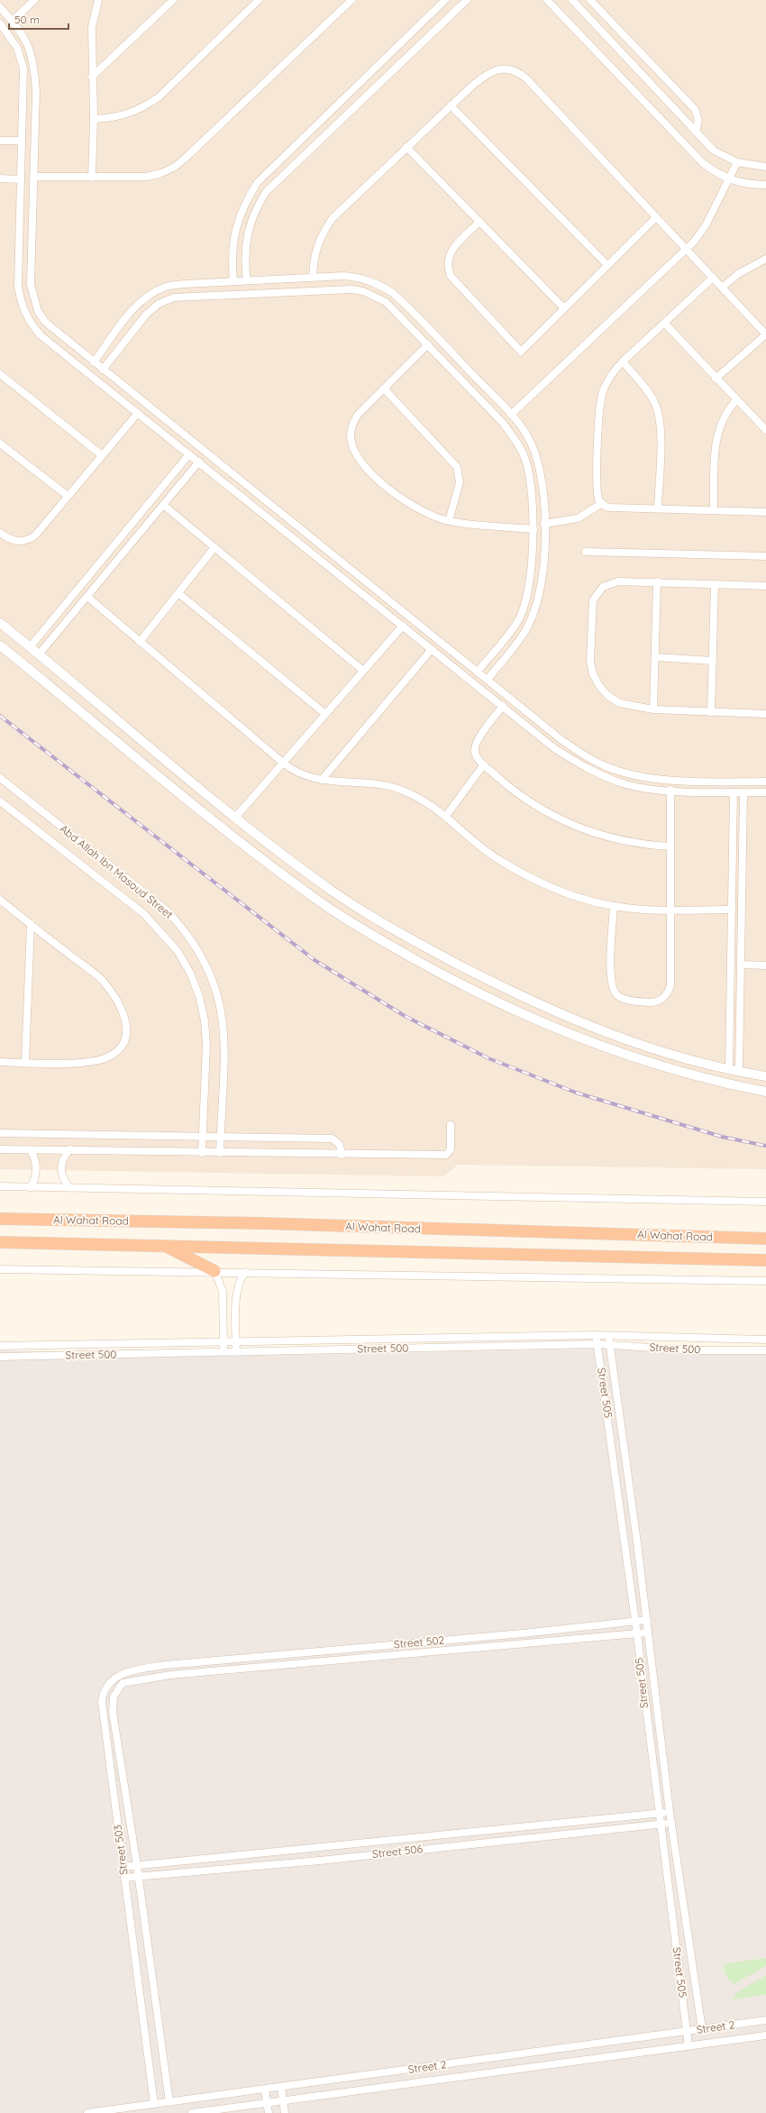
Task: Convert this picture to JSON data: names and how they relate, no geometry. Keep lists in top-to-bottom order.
{
  "streets": {
    "highway": ["Al Wahat Road"],
    "street": [
      "Abd Allah Ibn Masoud Street",
      "Street 500",
      "Street 505",
      "Street 502",
      "Street 503",
      "Street 506",
      "Street 2"
    ]
  },
  "crossings": [
    ["Street 500", "Street 505"],
    ["Street 505", "Street 502"],
    ["Street 505", "Street 506"],
    ["Street 505", "Street 2"],
    ["Street 502", "Street 503"],
    ["Street 503", "Street 506"],
    ["Street 503", "Street 2"]
  ],
  "scale_bar": "50 m"
}
